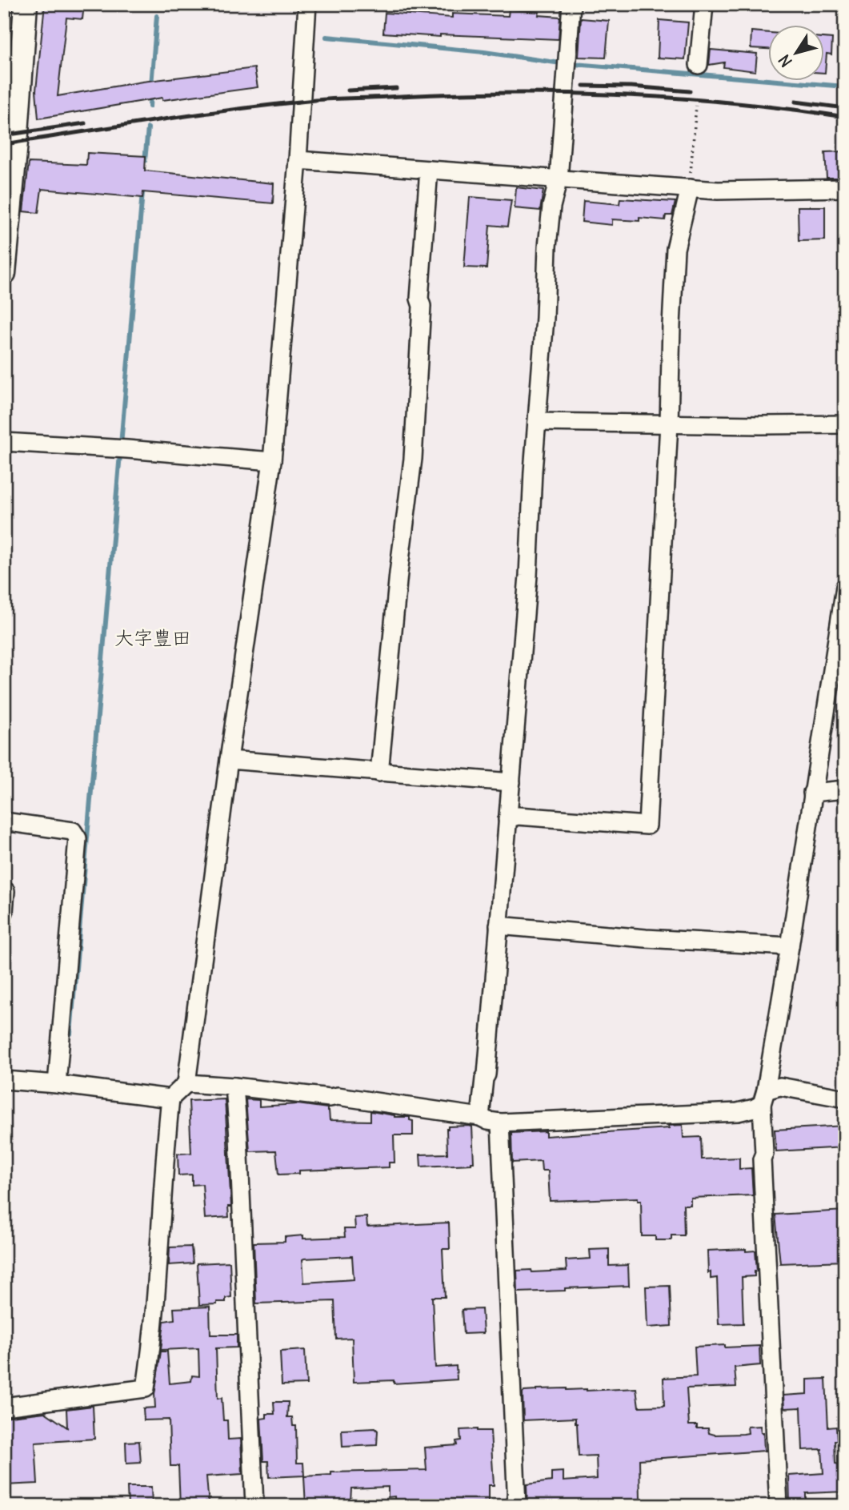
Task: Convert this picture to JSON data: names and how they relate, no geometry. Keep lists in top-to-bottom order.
{
  "districts": ["大字豊田"],
  "north": "bottom left"
}
